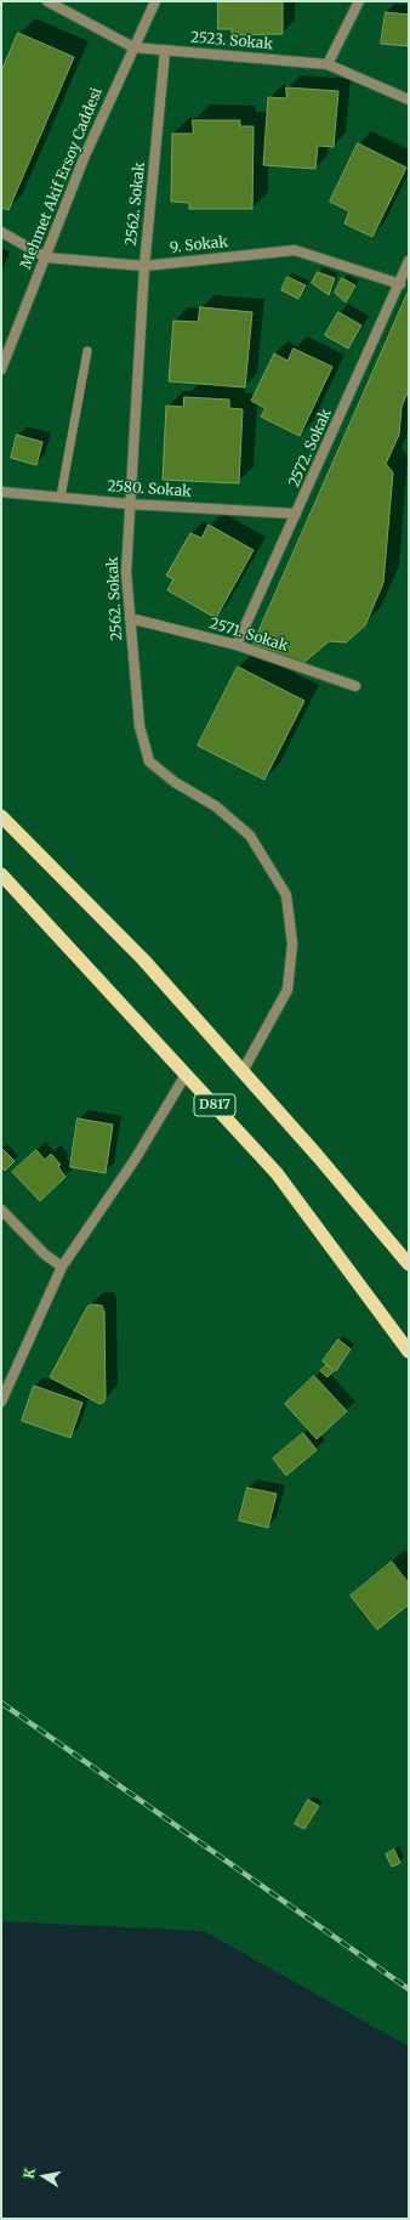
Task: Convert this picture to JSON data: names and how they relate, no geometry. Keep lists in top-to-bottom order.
{
  "streets": {
    "highway": ["D817"],
    "street": [
      "2523. Sokak",
      "Mehmet Akif Ersoy Caddesi",
      "2562. Sokak",
      "9. Sokak",
      "2572. Sokak",
      "2580. Sokak",
      "2571. Sokak"
    ]
  },
  "crossings": [
    ["2523. Sokak", "Mehmet Akif Ersoy Caddesi"],
    ["2523. Sokak", "2562. Sokak"],
    ["Mehmet Akif Ersoy Caddesi", "9. Sokak"],
    ["2562. Sokak", "9. Sokak"],
    ["2562. Sokak", "2580. Sokak"],
    ["2562. Sokak", "2571. Sokak"],
    ["2562. Sokak", "D817"],
    ["9. Sokak", "2572. Sokak"],
    ["2572. Sokak", "2580. Sokak"],
    ["2572. Sokak", "2571. Sokak"]
  ],
  "north": "left"
}
